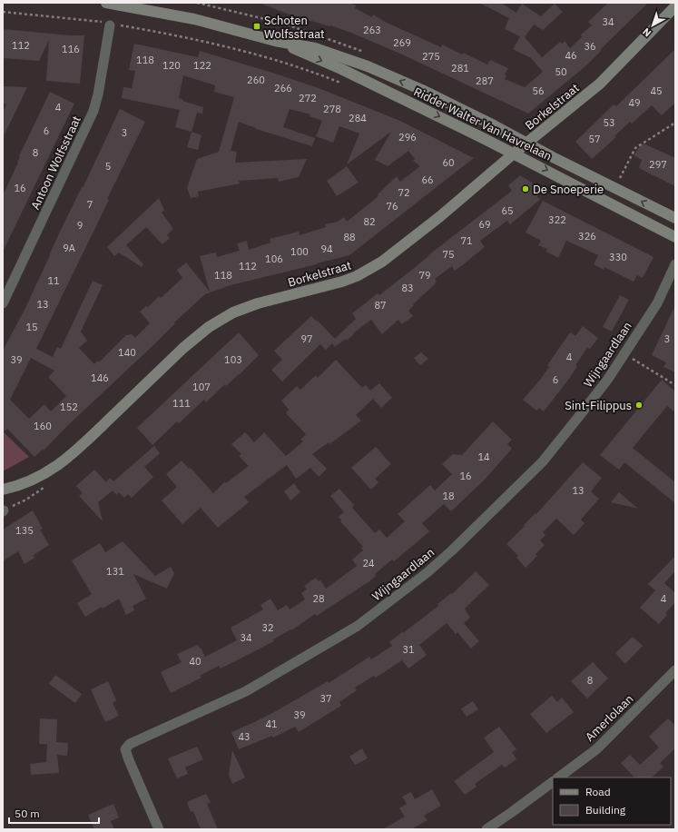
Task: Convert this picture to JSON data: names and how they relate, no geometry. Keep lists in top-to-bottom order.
{
  "streets": {
    "main road": ["Borkelstraat", "Ridder Walter Van Havrelaan"],
    "street": ["Antoon Wolfsstraat", "Wijngaardlaan", "Amerlolaan"]
  },
  "crossings": [
    ["Borkelstraat", "Ridder Walter Van Havrelaan"]
  ],
  "places": {
    "transit": ["Schoten Wolfsstraat"],
    "other": ["De Snoeperie", "Sint-Filippus"]
  },
  "house_numbers": [
    "34",
    "263",
    "269",
    "112",
    "36",
    "116",
    "46",
    "275",
    "118",
    "120",
    "122",
    "281",
    "50",
    "260",
    "287",
    "266",
    "56",
    "45",
    "272",
    "49",
    "4",
    "278",
    "284",
    "53",
    "6",
    "3",
    "296",
    "57",
    "8",
    "60",
    "297",
    "5",
    "66",
    "16",
    "72",
    "7",
    "76",
    "65",
    "322",
    "82",
    "69",
    "9",
    "326",
    "88",
    "71",
    "9A",
    "94",
    "100",
    "75",
    "330",
    "106",
    "112",
    "118",
    "79",
    "11",
    "83",
    "13",
    "87",
    "15",
    "97",
    "3",
    "140",
    "4",
    "39",
    "103",
    "146",
    "6",
    "107",
    "111",
    "152",
    "160",
    "14",
    "16",
    "13",
    "18",
    "135",
    "24",
    "131",
    "28",
    "4",
    "32",
    "34",
    "31",
    "40",
    "8",
    "37",
    "39",
    "41",
    "43"
  ],
  "legend": ["Road", "Building"],
  "scale_bar": "50 m",
  "north": "bottom left"
}
